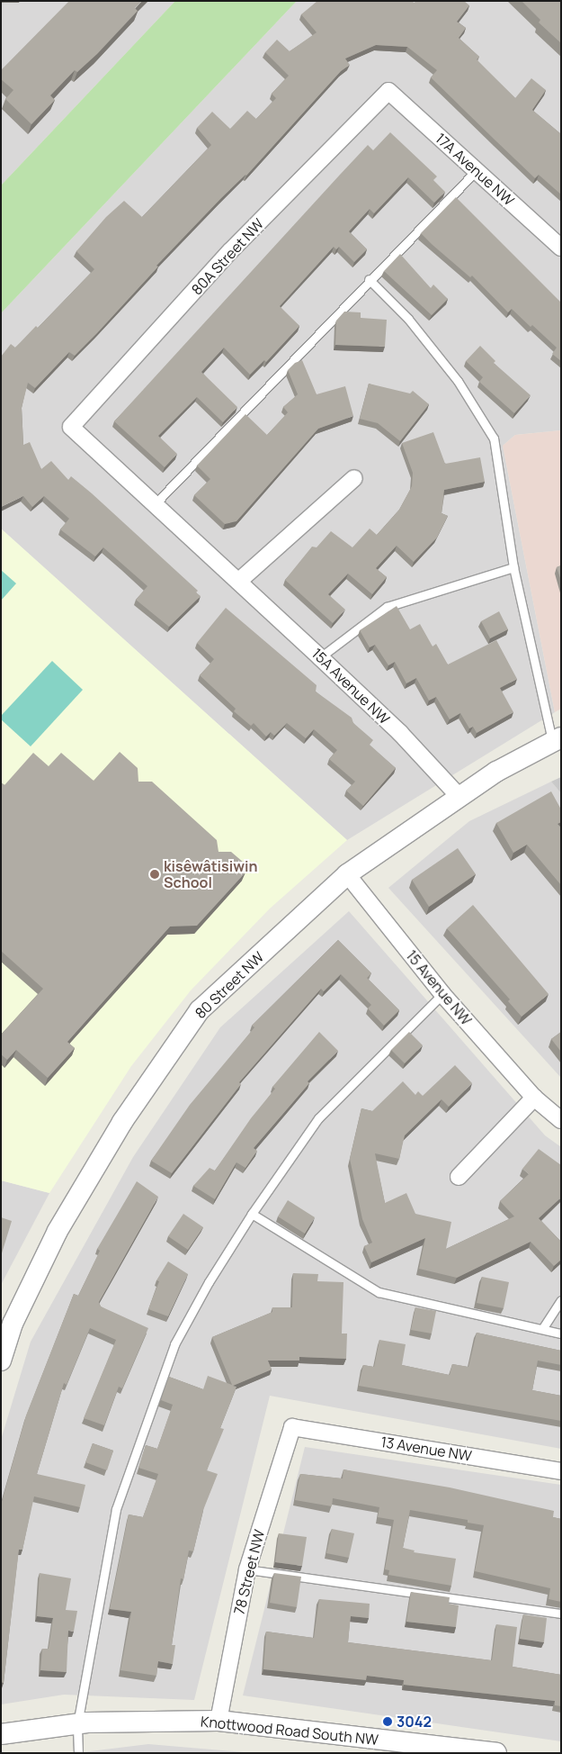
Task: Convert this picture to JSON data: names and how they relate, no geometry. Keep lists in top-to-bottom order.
{
  "streets": {
    "street": [
      "17A Avenue NW",
      "80A Street NW",
      "15A Avenue NW",
      "80 Street NW",
      "15 Avenue NW",
      "13 Avenue NW",
      "78 Street NW",
      "Knottwood Road South NW"
    ]
  },
  "crossings": [
    ["17A Avenue NW", "80A Street NW"],
    ["80A Street NW", "15A Avenue NW"],
    ["15A Avenue NW", "80 Street NW"],
    ["80 Street NW", "15 Avenue NW"],
    ["13 Avenue NW", "78 Street NW"],
    ["78 Street NW", "Knottwood Road South NW"]
  ],
  "places": ["kisêwâtisiwin School", "3042"]
}
